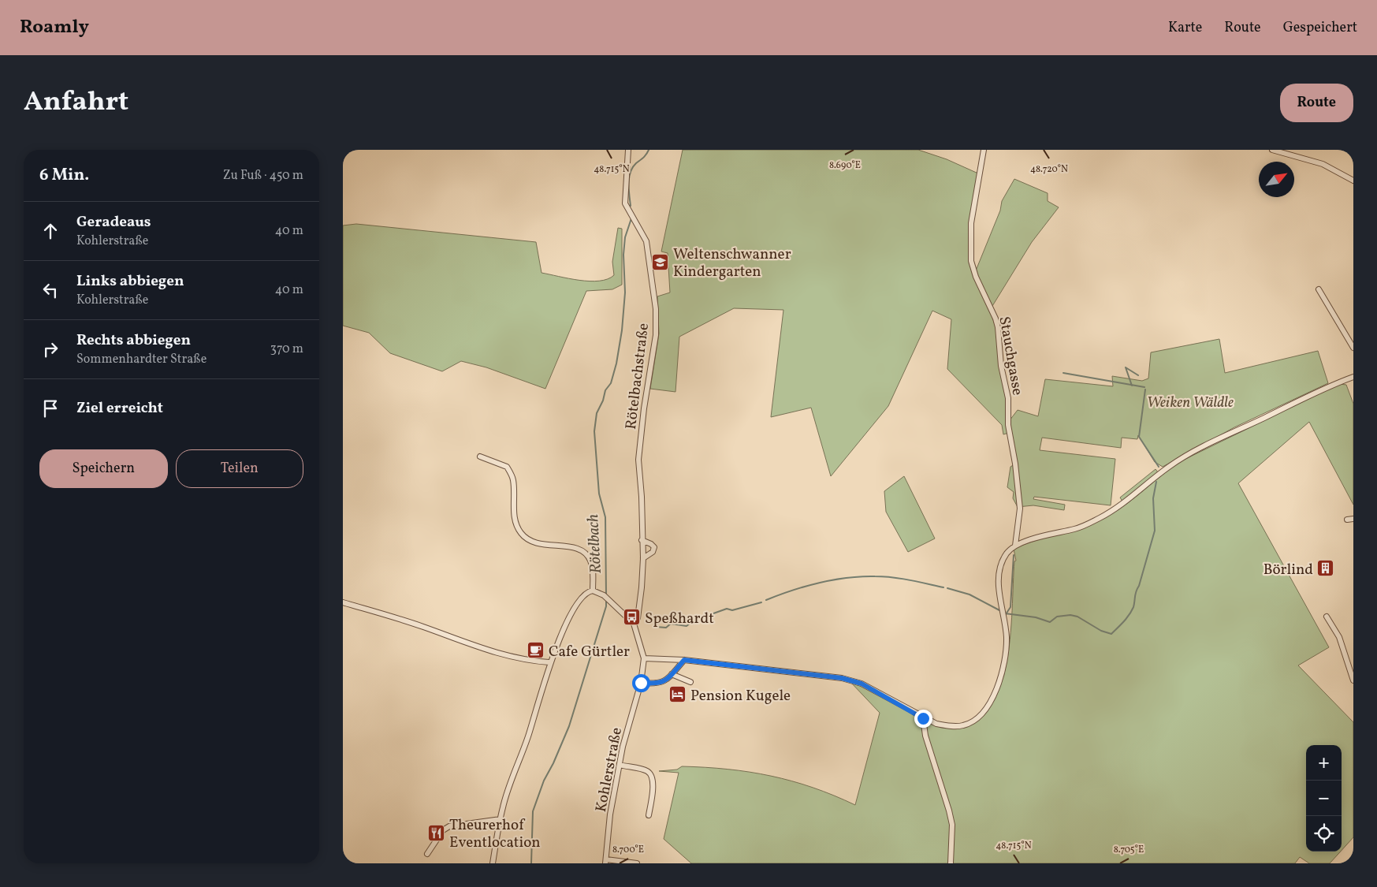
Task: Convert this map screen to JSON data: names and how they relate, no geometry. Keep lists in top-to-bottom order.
{
  "streets": {
    "street": ["Stauchgasse", "Rötelbachstraße", "Kohlerstraße"]
  },
  "water": ["Rötelbach"],
  "parks": ["Weiken Wäldle"],
  "places": {
    "school or university": ["Weltenschwanner Kindergarten"],
    "building": ["Börlind"],
    "bus stop": ["Speßhardt"],
    "cafe": ["Cafe Gürtler"],
    "hotel": ["Pension Kugele"],
    "restaurant": ["Theurerhof Eventlocation"]
  },
  "north": "top right",
  "page": {
    "header": "Roamly",
    "nav": ["Karte", "Route", "Gespeichert"],
    "title": "Anfahrt",
    "buttons": [
      "Route",
      ["Speichern", "Teilen"]
    ],
    "heading": ["6 Min.", "Zu Fuß · 450 m"],
    "list": [
      ["Geradeaus", "Kohlerstraße", "40 m"],
      ["Links abbiegen", "Kohlerstraße", "40 m"],
      ["Rechts abbiegen", "Sommenhardter Straße", "370 m"],
      "Ziel erreicht"
    ],
    "map_buttons": ["+", "−"]
  },
  "coordinates": [
    "8.690°E",
    "48.715°N",
    "48.720°N",
    "8.700°E",
    "8.705°E"
  ]
}
